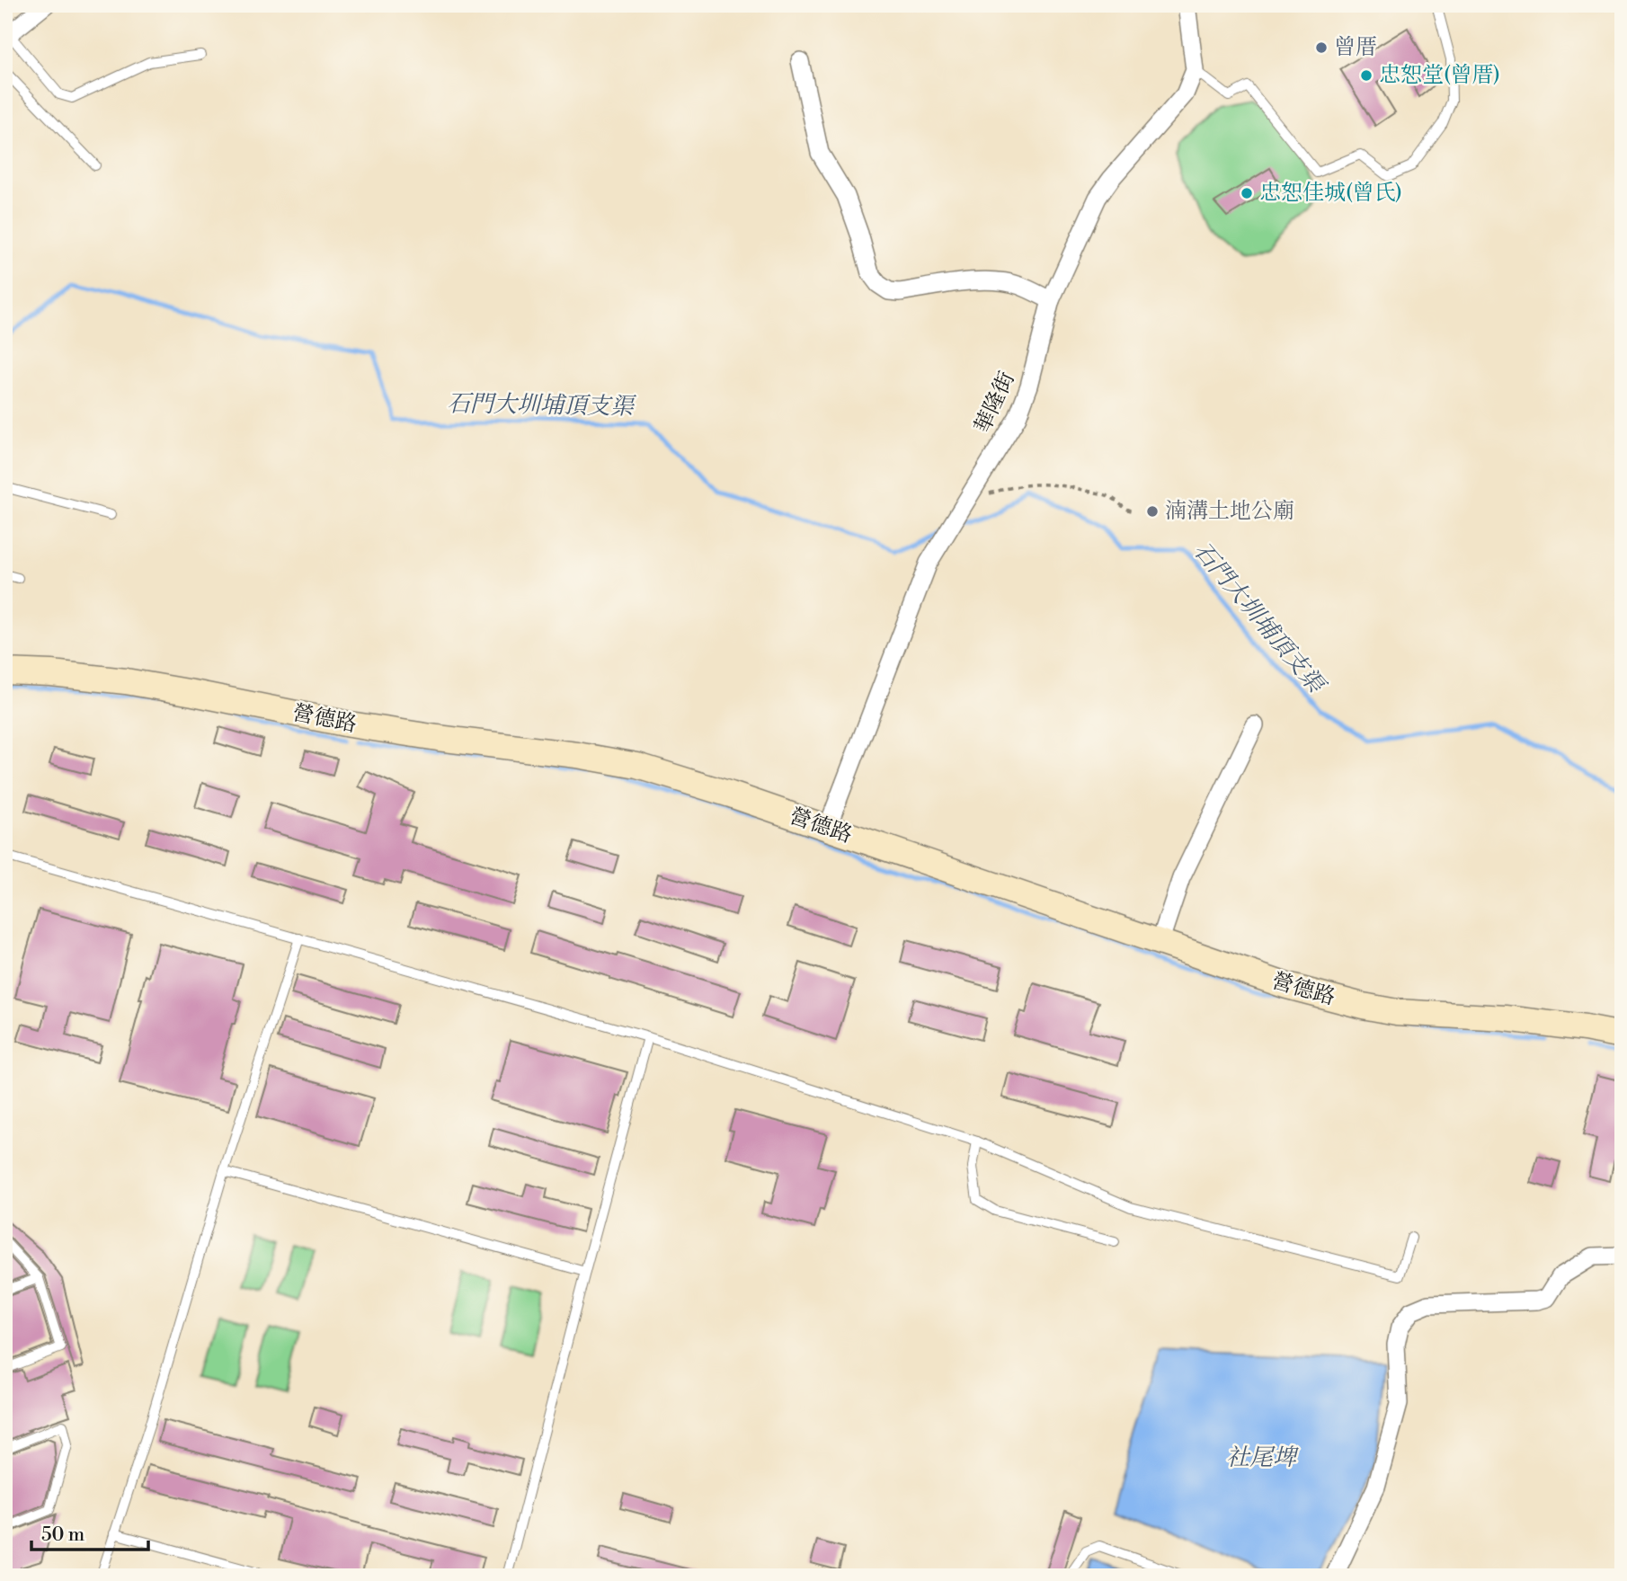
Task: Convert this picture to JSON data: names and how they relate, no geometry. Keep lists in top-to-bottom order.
{
  "streets": {
    "street": ["華隆街", "營德路"]
  },
  "crossings": [
    ["華隆街", "營德路"]
  ],
  "water": ["石門大圳埔頂支渠", "社尾埤"],
  "places": [
    "曾厝",
    "忠恕堂(曾厝)",
    "忠恕佳城(曾氏)",
    "湳溝土地公廟"
  ],
  "scale_bar": "50 m"
}
